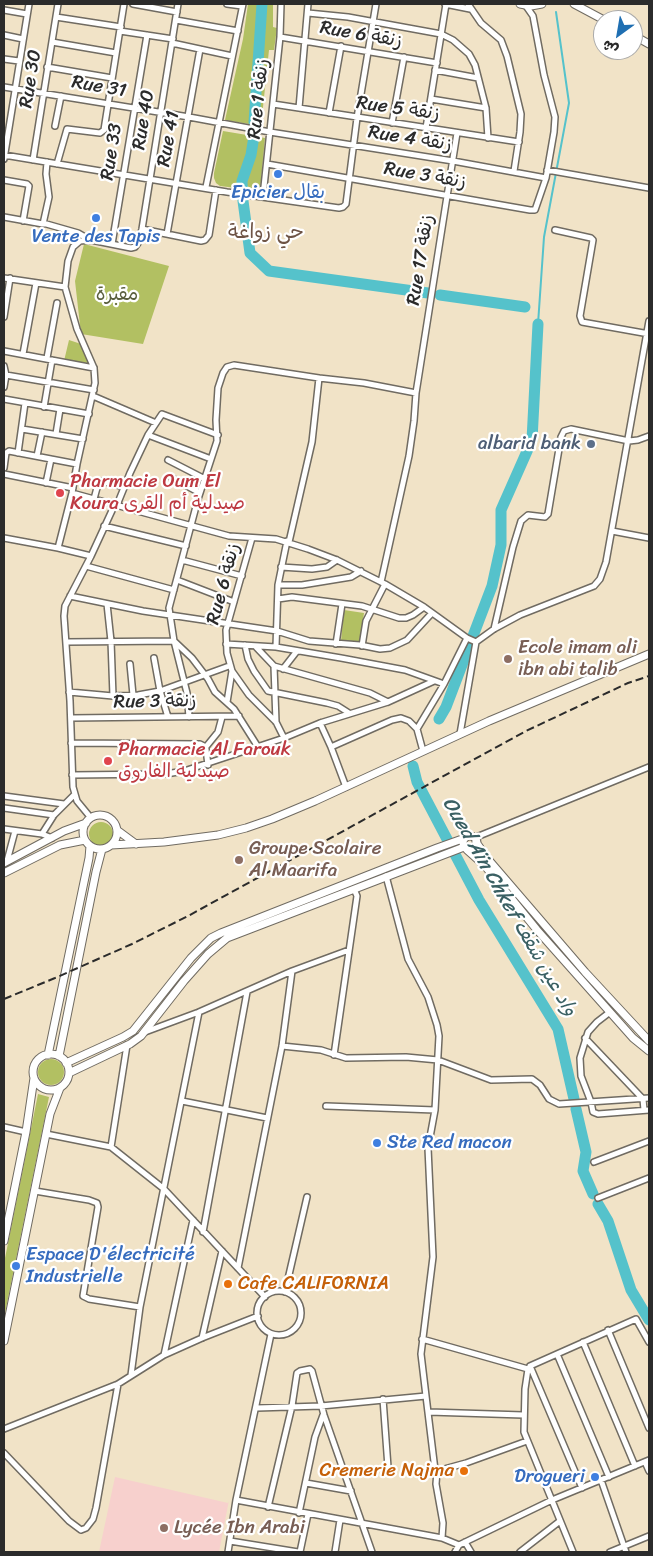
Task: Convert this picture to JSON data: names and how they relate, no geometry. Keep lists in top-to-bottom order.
{
  "streets": {
    "street": [
      "Rue 6 زنقة",
      "Rue 30",
      "Rue 31",
      "Rue 1 زنقة",
      "Rue 5 زنقة",
      "Rue 40",
      "Rue 41",
      "Rue 4 زنقة",
      "Rue 33",
      "Rue 3 زنقة",
      "Rue 17 زنقة"
    ]
  },
  "crossings": [
    ["Rue 6 زنقة", "Rue 1 زنقة"],
    ["Rue 30", "Rue 31"],
    ["Rue 31", "Rue 40"],
    ["Rue 31", "Rue 41"],
    ["Rue 31", "Rue 4 زنقة"],
    ["Rue 31", "Rue 33"],
    ["Rue 1 زنقة", "Rue 5 زنقة"],
    ["Rue 1 زنقة", "Rue 4 زنقة"],
    ["Rue 1 زنقة", "Rue 3 زنقة"],
    ["Rue 5 زنقة", "Rue 17 زنقة"],
    ["Rue 40", "Rue 33"],
    ["Rue 4 زنقة", "Rue 3 زنقة"],
    ["Rue 4 زنقة", "Rue 17 زنقة"],
    ["Rue 3 زنقة", "Rue 17 زنقة"]
  ],
  "districts": ["حي زواغة"],
  "water": ["Oued Aïn Chkef واد عين شقف"],
  "parks": ["مقبرة"],
  "places": [
    "Epicier بقال",
    "Vente des Tapis",
    "albarid bank",
    "Pharmacie Oum El Koura صيدلية أم القرى",
    "Ecole imam ali ibn abi talib",
    "Pharmacie Al Farouk صيدلية الفاروق",
    "Groupe Scolaire Al Maarifa",
    "Ste Red macon",
    "Espace D'électricité Industrielle",
    "Cafe CALIFORNIA",
    "Cremerie Najma",
    "Drogueri",
    "Lycée Ibn Arabi"
  ],
  "north": "bottom left"
}
